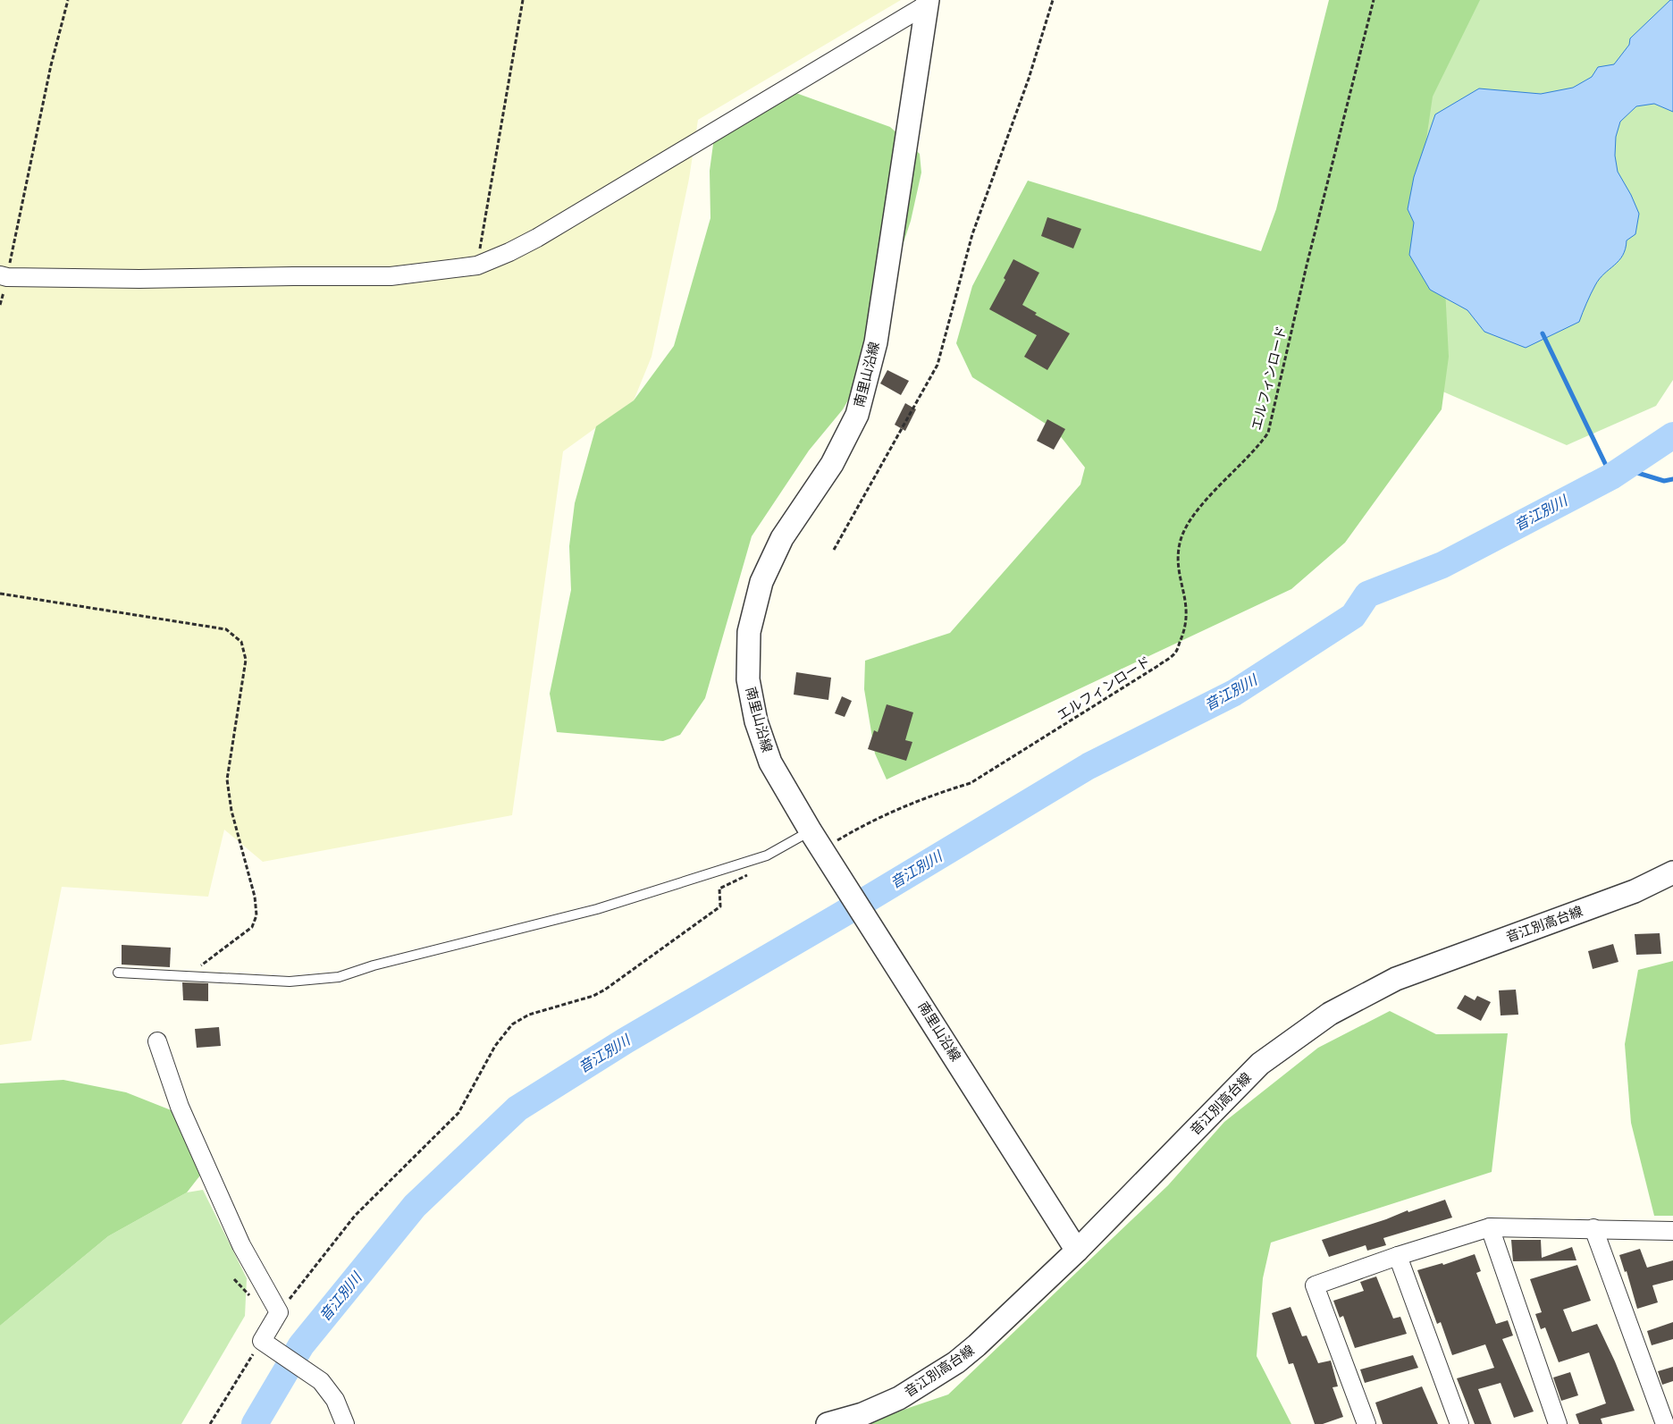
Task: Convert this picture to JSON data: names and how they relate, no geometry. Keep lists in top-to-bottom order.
{
  "streets": {
    "street": ["南里山沿線", "音江別高台線"],
    "path": ["エルフィンロード"]
  },
  "crossings": [
    ["南里山沿線", "エルフィンロード"],
    ["南里山沿線", "音江別高台線"]
  ],
  "water": ["音江別川"]
}
